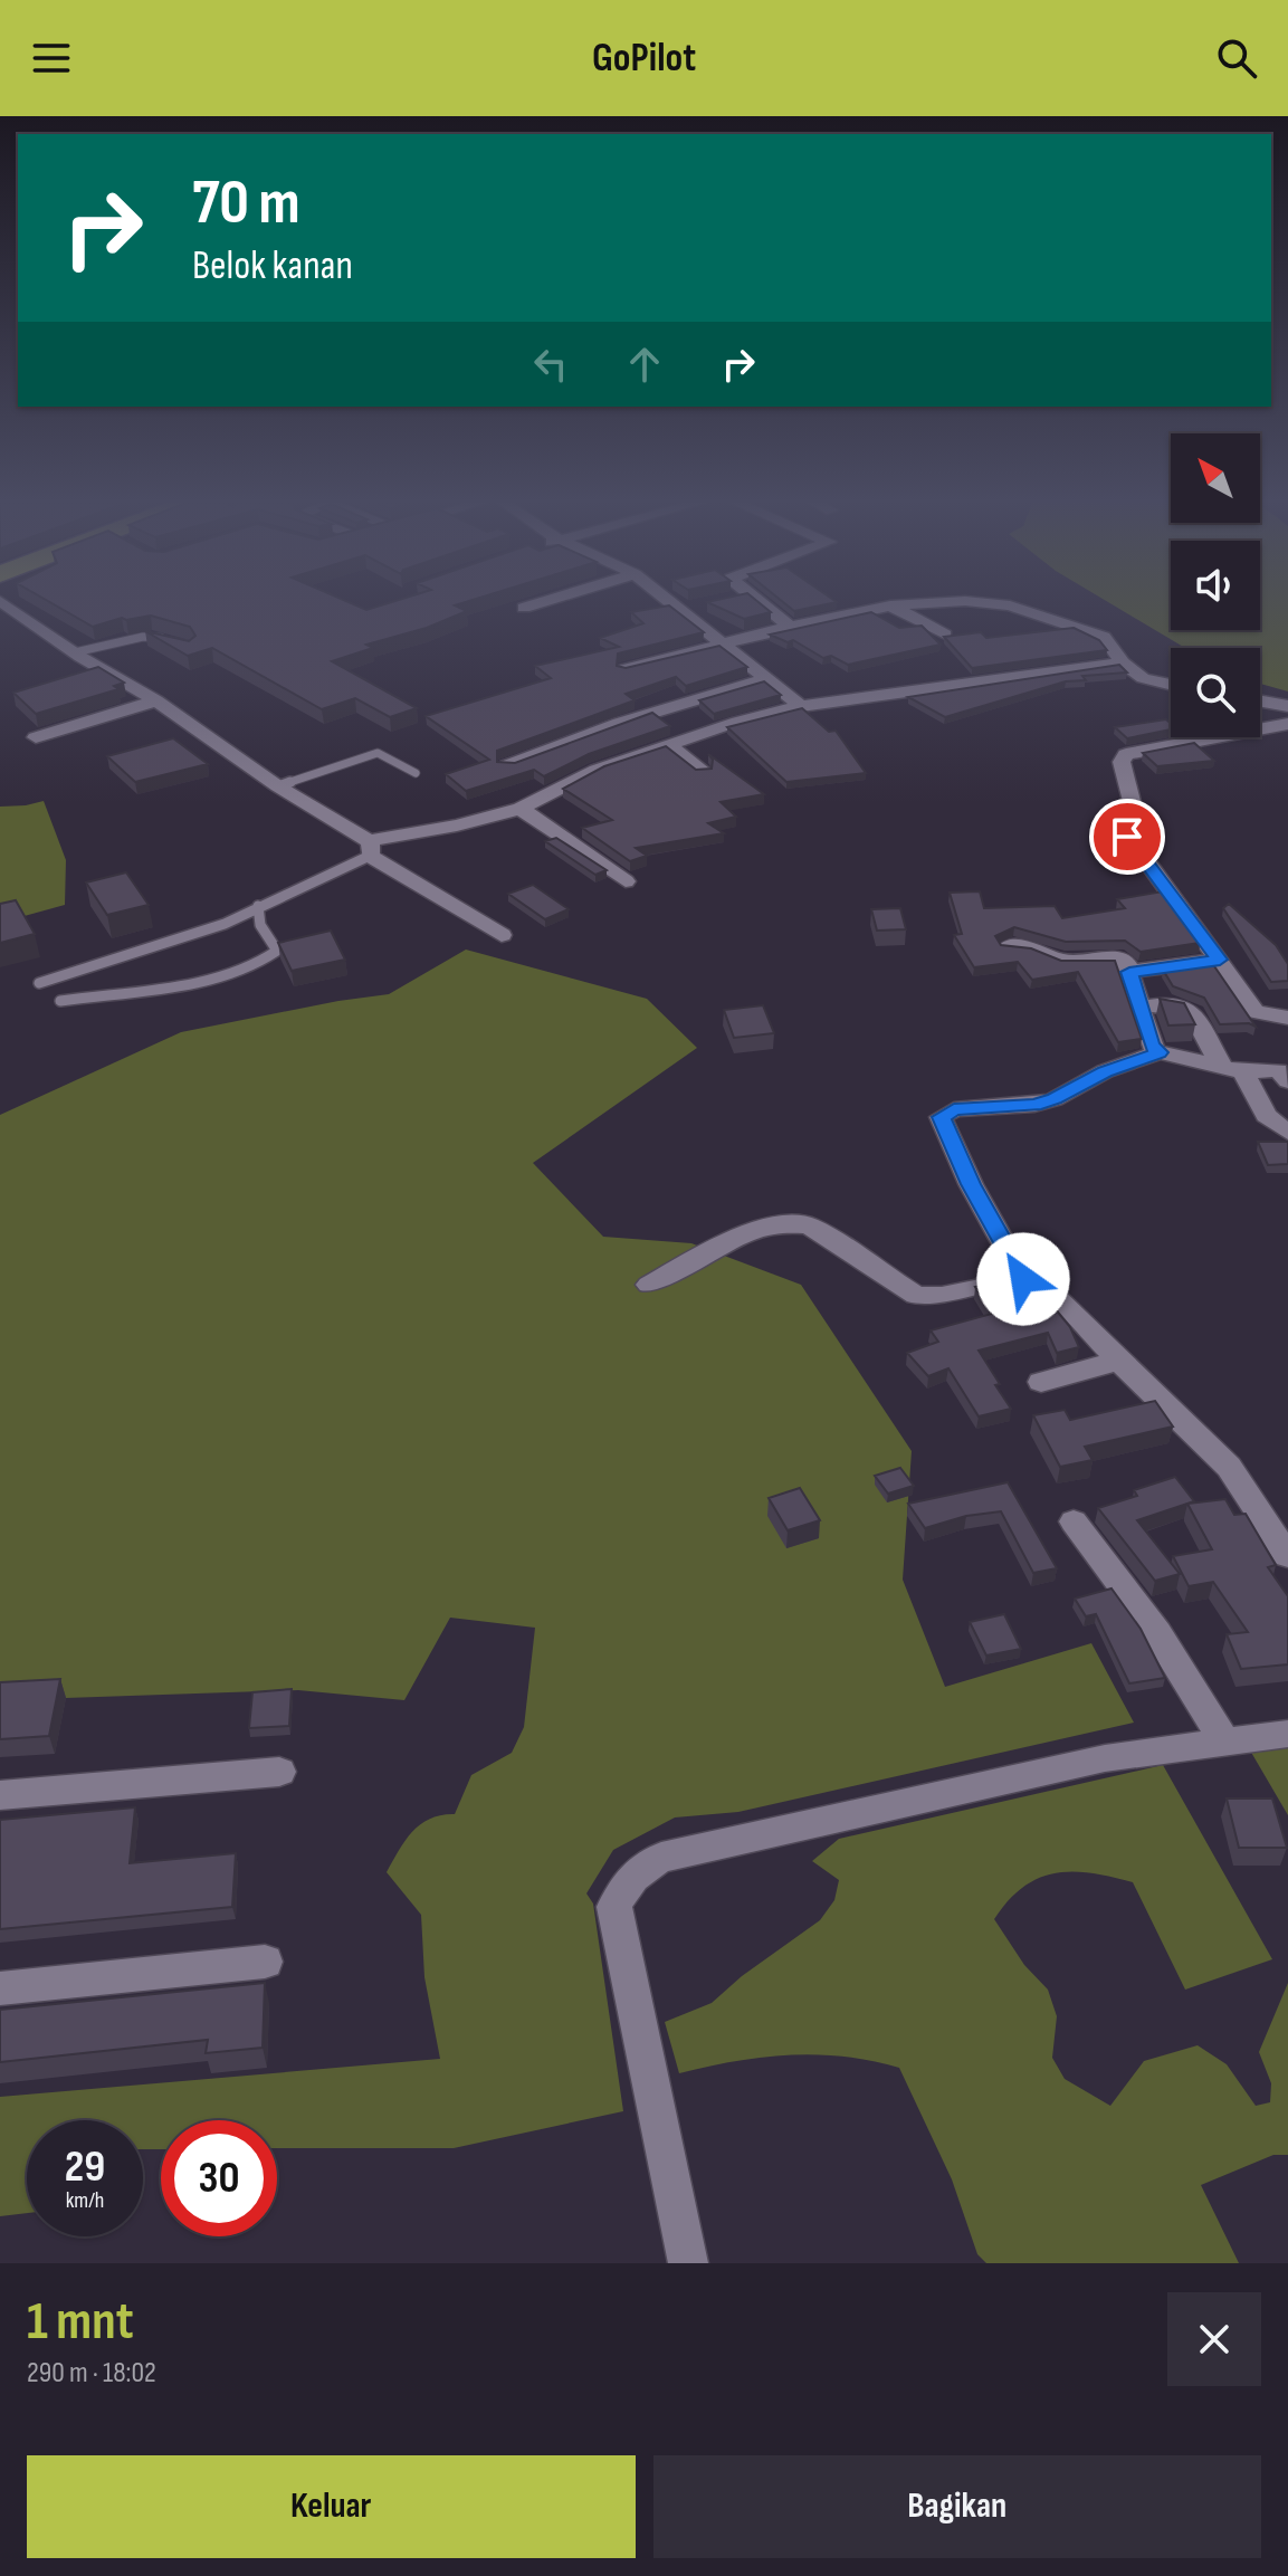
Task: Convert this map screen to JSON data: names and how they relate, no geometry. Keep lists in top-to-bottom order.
{
  "north": "top left",
  "page": {
    "header": "GoPilot",
    "turn": ["70 m", "Belok kanan"],
    "speed": "29 km/h",
    "limit": "30",
    "heading": ["1 mnt", "290 m · 18:02"],
    "buttons": ["Keluar", "Bagikan"]
  }
}
